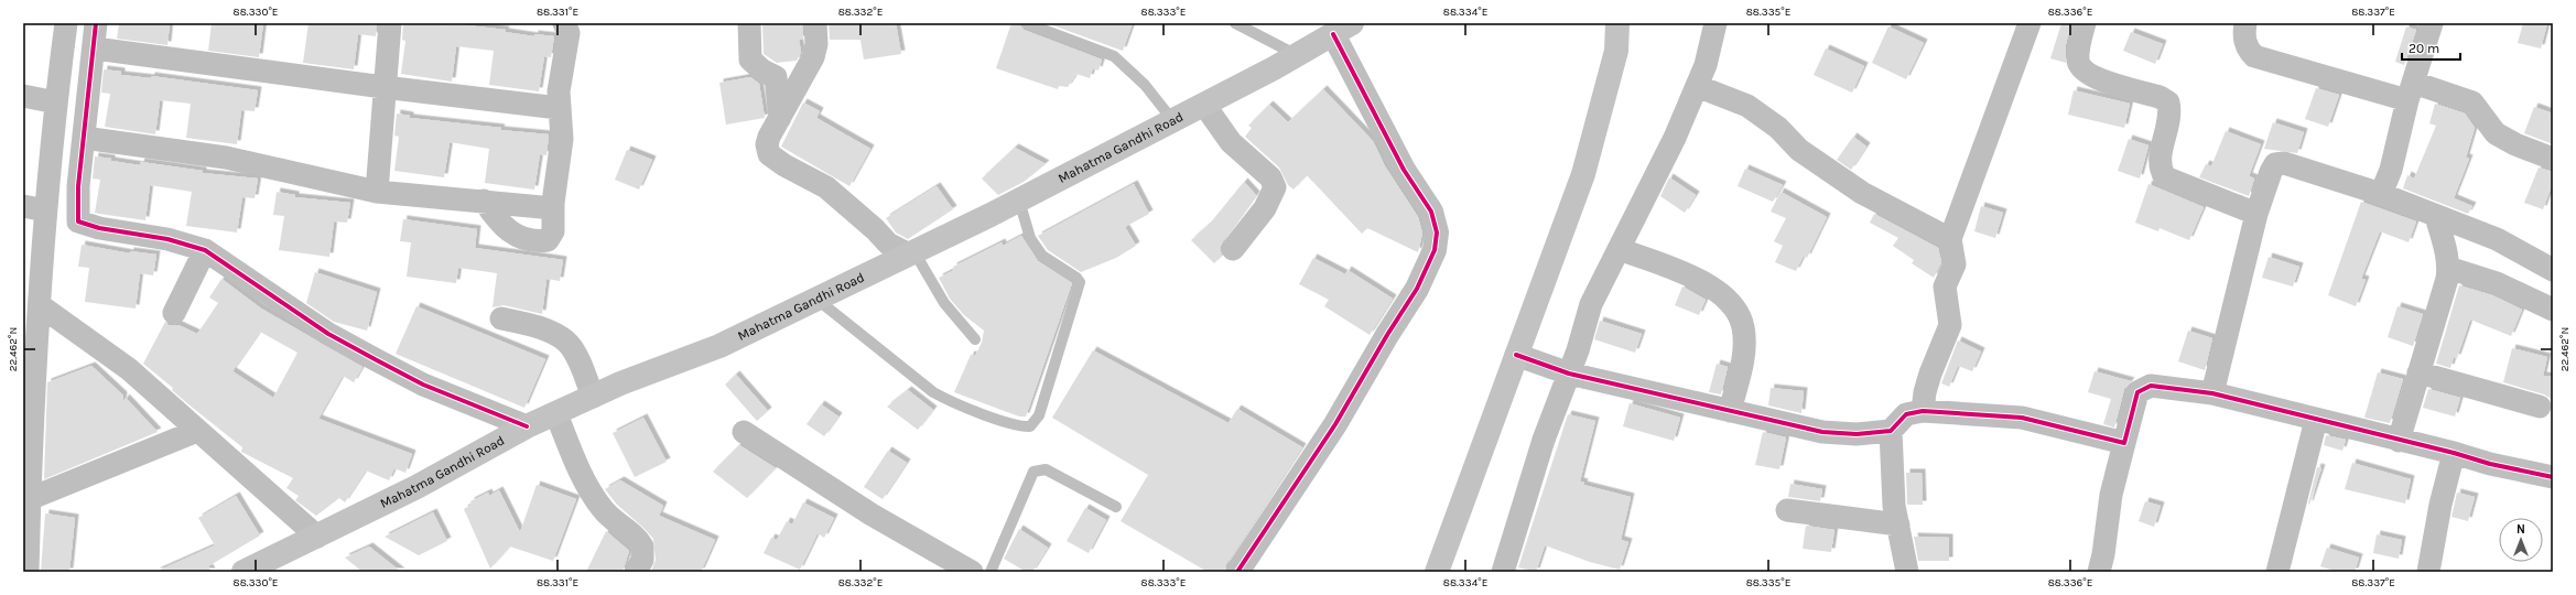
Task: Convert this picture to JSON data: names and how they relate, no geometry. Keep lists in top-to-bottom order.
{
  "streets": {
    "main road": ["Mahatma Gandhi Road"]
  },
  "scale_bar": "20 m",
  "north": "top",
  "coordinates": [
    "88.330°E",
    "88.331°E",
    "88.332°E",
    "88.333°E",
    "88.334°E",
    "88.335°E",
    "88.336°E",
    "88.337°E",
    "22.462°N"
  ]
}
